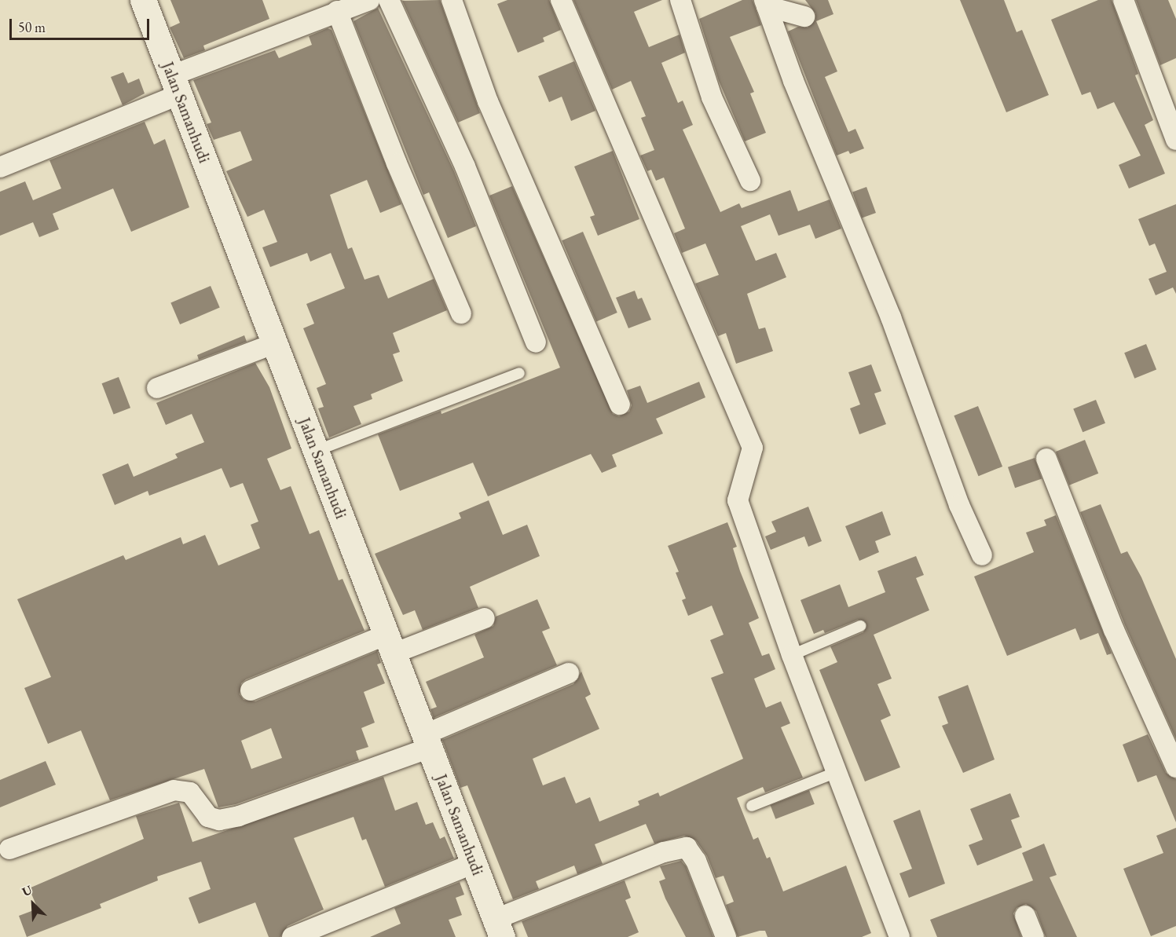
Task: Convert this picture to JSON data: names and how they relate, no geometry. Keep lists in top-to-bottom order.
{
  "streets": {
    "street": ["Jalan Samanhudi"]
  },
  "scale_bar": "50 m",
  "north": "top left"
}
